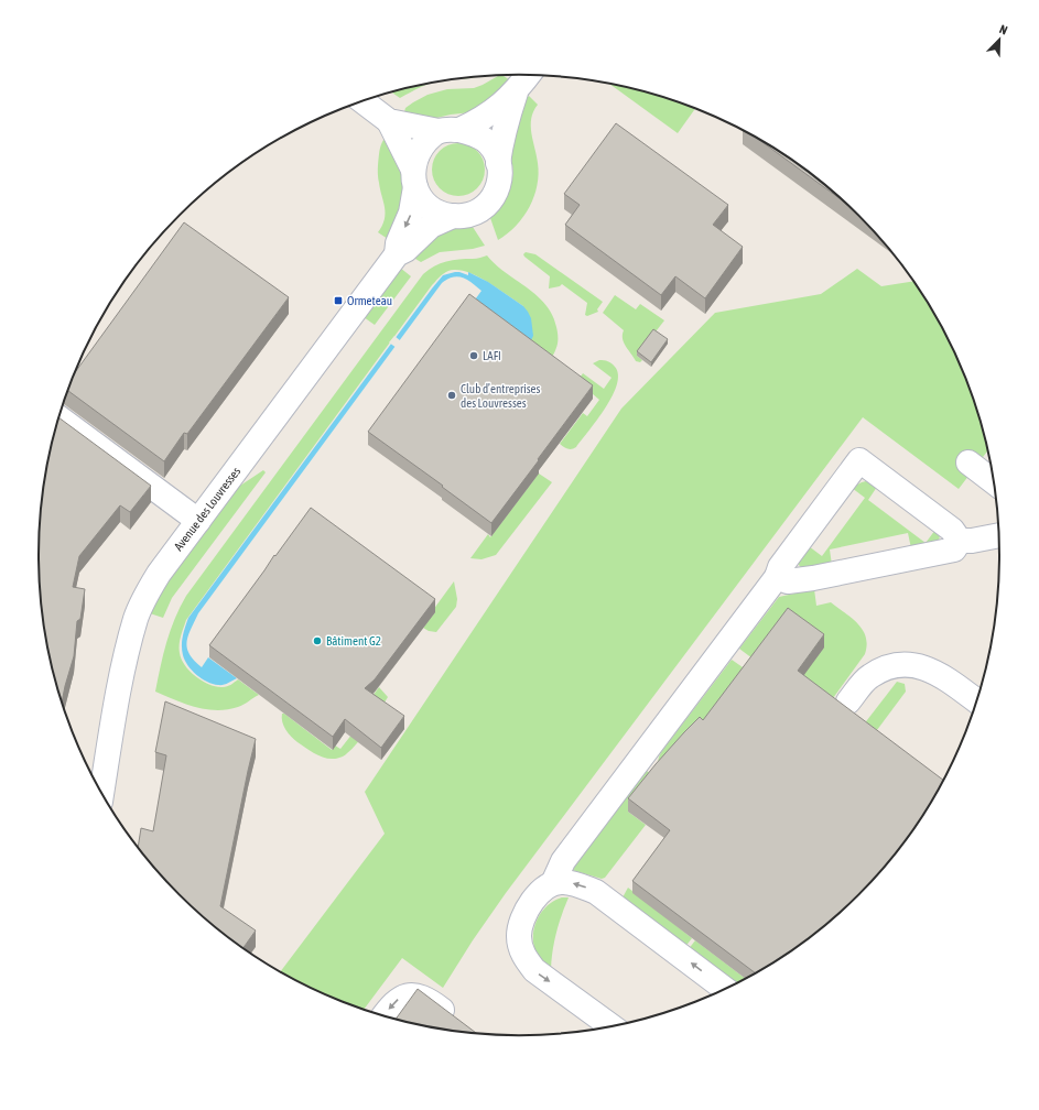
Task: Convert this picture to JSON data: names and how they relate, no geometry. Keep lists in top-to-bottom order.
{
  "streets": {
    "street": ["Avenue des Louvresses"]
  },
  "places": {
    "transit": ["Ormeteau"],
    "other": ["LAFI", "Club d’entreprises des Louvresses", "Bâtiment G2"]
  },
  "north": "top right"
}
